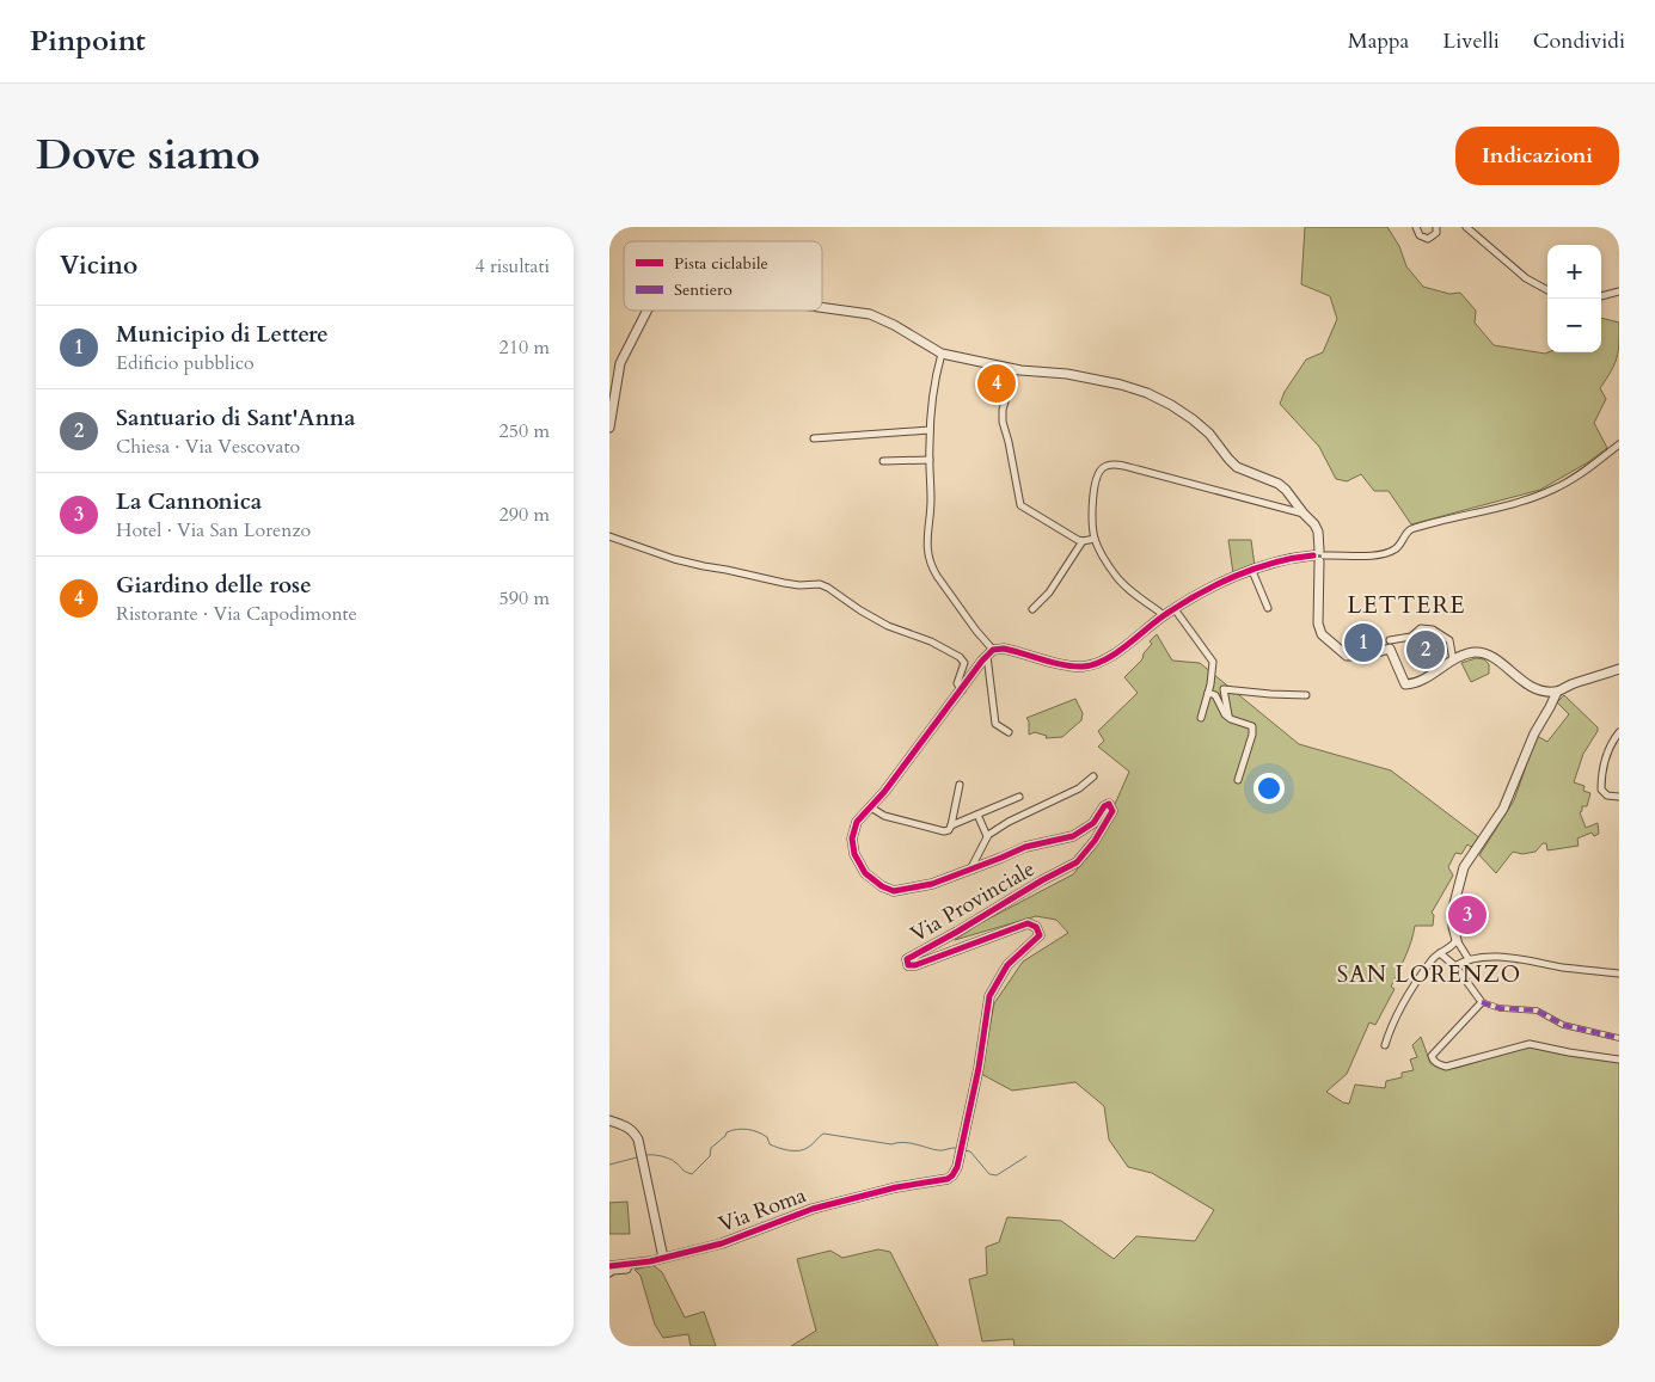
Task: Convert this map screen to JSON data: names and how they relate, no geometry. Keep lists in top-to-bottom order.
{
  "streets": {
    "street": ["Via Provinciale", "Via Roma"]
  },
  "crossings": [
    ["Via Provinciale", "Via Roma"]
  ],
  "districts": ["LETTERE", "SAN LORENZO"],
  "legend": ["Pista ciclabile", "Sentiero"],
  "page": {
    "header": "Pinpoint",
    "nav": ["Mappa", "Livelli", "Condividi"],
    "title": "Dove siamo",
    "buttons": "Indicazioni",
    "heading": ["Vicino", "4 risultati"],
    "map_buttons": ["+", "−"],
    "list": [
      {
        "mark": "1",
        "name": "Municipio di Lettere",
        "note": "Edificio pubblico",
        "value": "210 m"
      },
      {
        "mark": "2",
        "name": "Santuario di Sant'Anna",
        "note": "Chiesa · Via Vescovato",
        "value": "250 m"
      },
      {
        "mark": "3",
        "name": "La Cannonica",
        "note": "Hotel · Via San Lorenzo",
        "value": "290 m"
      },
      {
        "mark": "4",
        "name": "Giardino delle rose",
        "note": "Ristorante · Via Capodimonte",
        "value": "590 m"
      }
    ],
    "pins": [
      "4",
      "1",
      "2",
      "3"
    ]
  }
}
